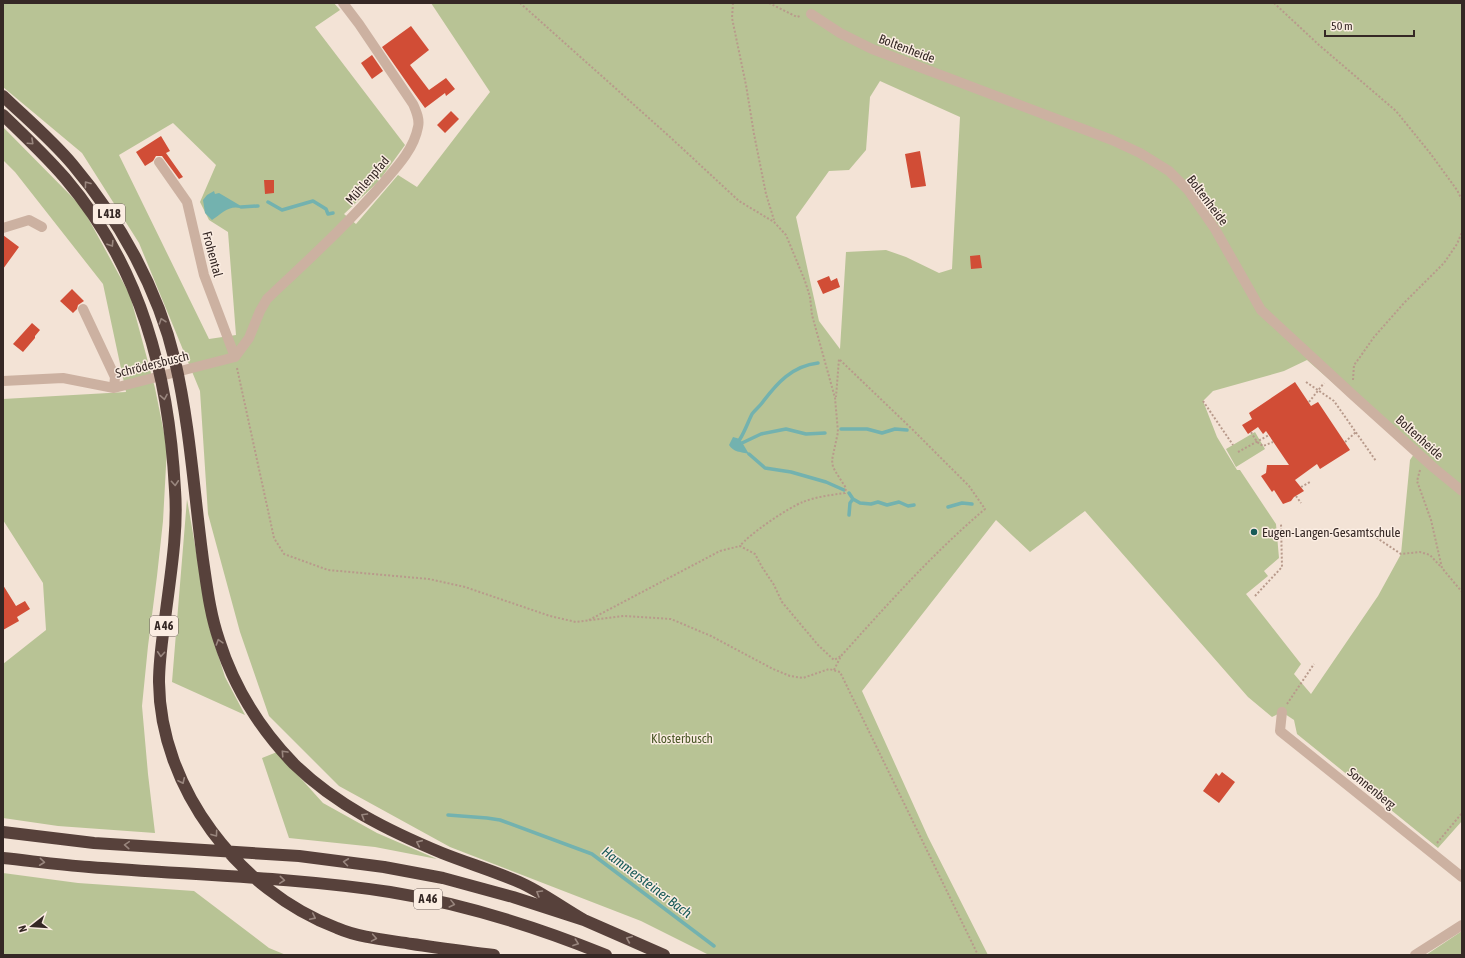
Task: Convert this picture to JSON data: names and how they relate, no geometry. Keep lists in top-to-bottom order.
{
  "streets": {
    "highway": ["L 418", "A 46"],
    "street": [
      "Boltenheide",
      "Mühlenpfad",
      "Frohental",
      "Schrödersbusch",
      "Sonnenberg"
    ]
  },
  "crossings": [
    ["Mühlenpfad", "Frohental"],
    ["Mühlenpfad", "Schrödersbusch"],
    ["L 418", "A 46"],
    ["Frohental", "Schrödersbusch"]
  ],
  "water": ["Hammersteiner Bach"],
  "parks": ["Klosterbusch"],
  "places": ["Eugen-Langen-Gesamtschule"],
  "scale_bar": "50 m",
  "north": "left"
}
